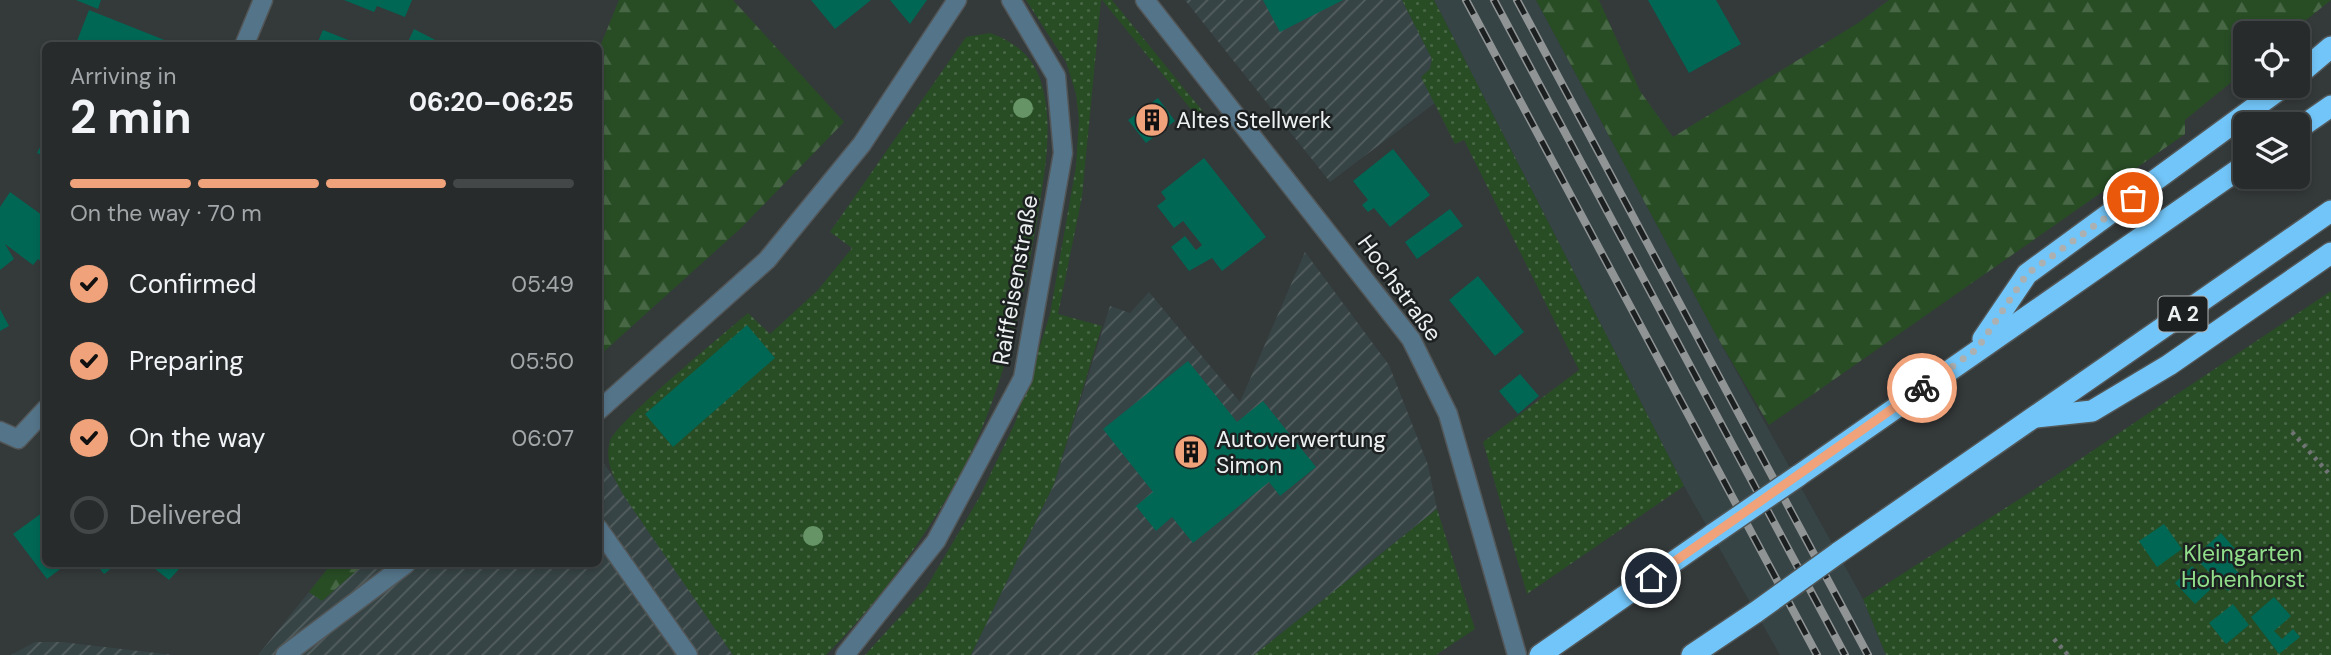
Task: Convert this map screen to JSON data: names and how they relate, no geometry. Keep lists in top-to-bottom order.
{
  "streets": {
    "highway": ["A 2"],
    "street": ["Raiffeisenstraße", "Hochstraße"]
  },
  "parks": ["Kleingarten Hohenhorst"],
  "places": {
    "building": ["Altes Stellwerk", "Autoverwertung Simon"]
  },
  "page": {
    "heading": ["2 min", "Arriving in", "06:20–06:25"],
    "bar": "On the way · 70 m",
    "list": [
      ["Confirmed", "05:49"],
      ["Preparing", "05:50"],
      ["On the way", "06:07"],
      "Delivered"
    ]
  }
}
